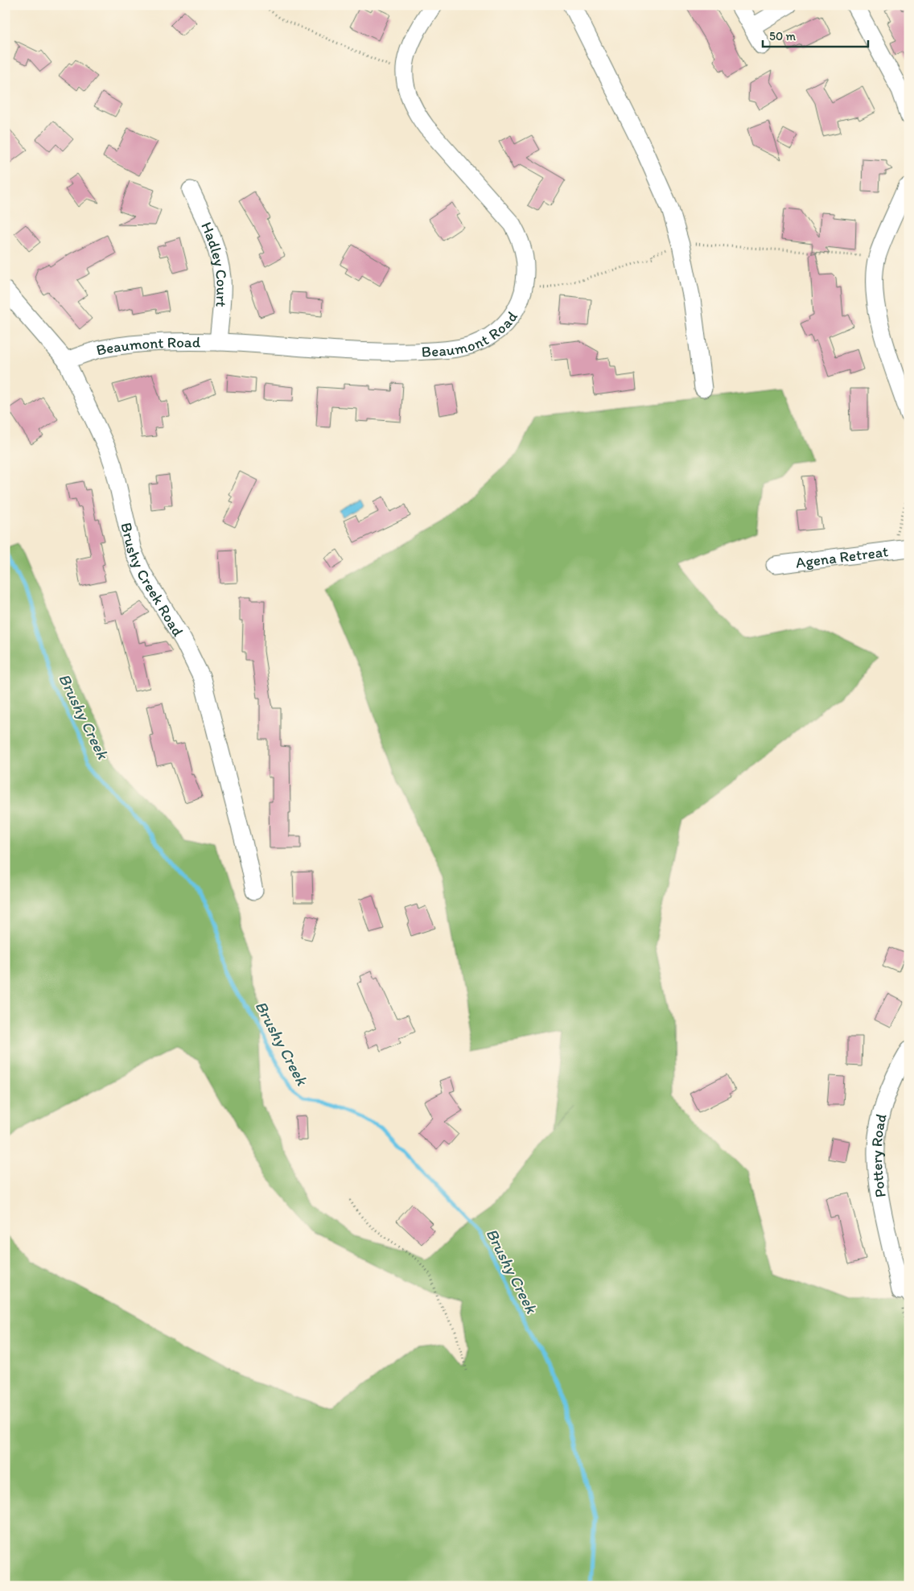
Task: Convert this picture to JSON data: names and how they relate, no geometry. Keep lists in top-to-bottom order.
{
  "streets": {
    "street": [
      "Hadley Court",
      "Beaumont Road",
      "Agena Retreat",
      "Brushy Creek Road",
      "Pottery Road"
    ]
  },
  "crossings": [
    ["Hadley Court", "Beaumont Road"],
    ["Beaumont Road", "Brushy Creek Road"]
  ],
  "water": ["Brushy Creek"],
  "scale_bar": "50 m"
}
